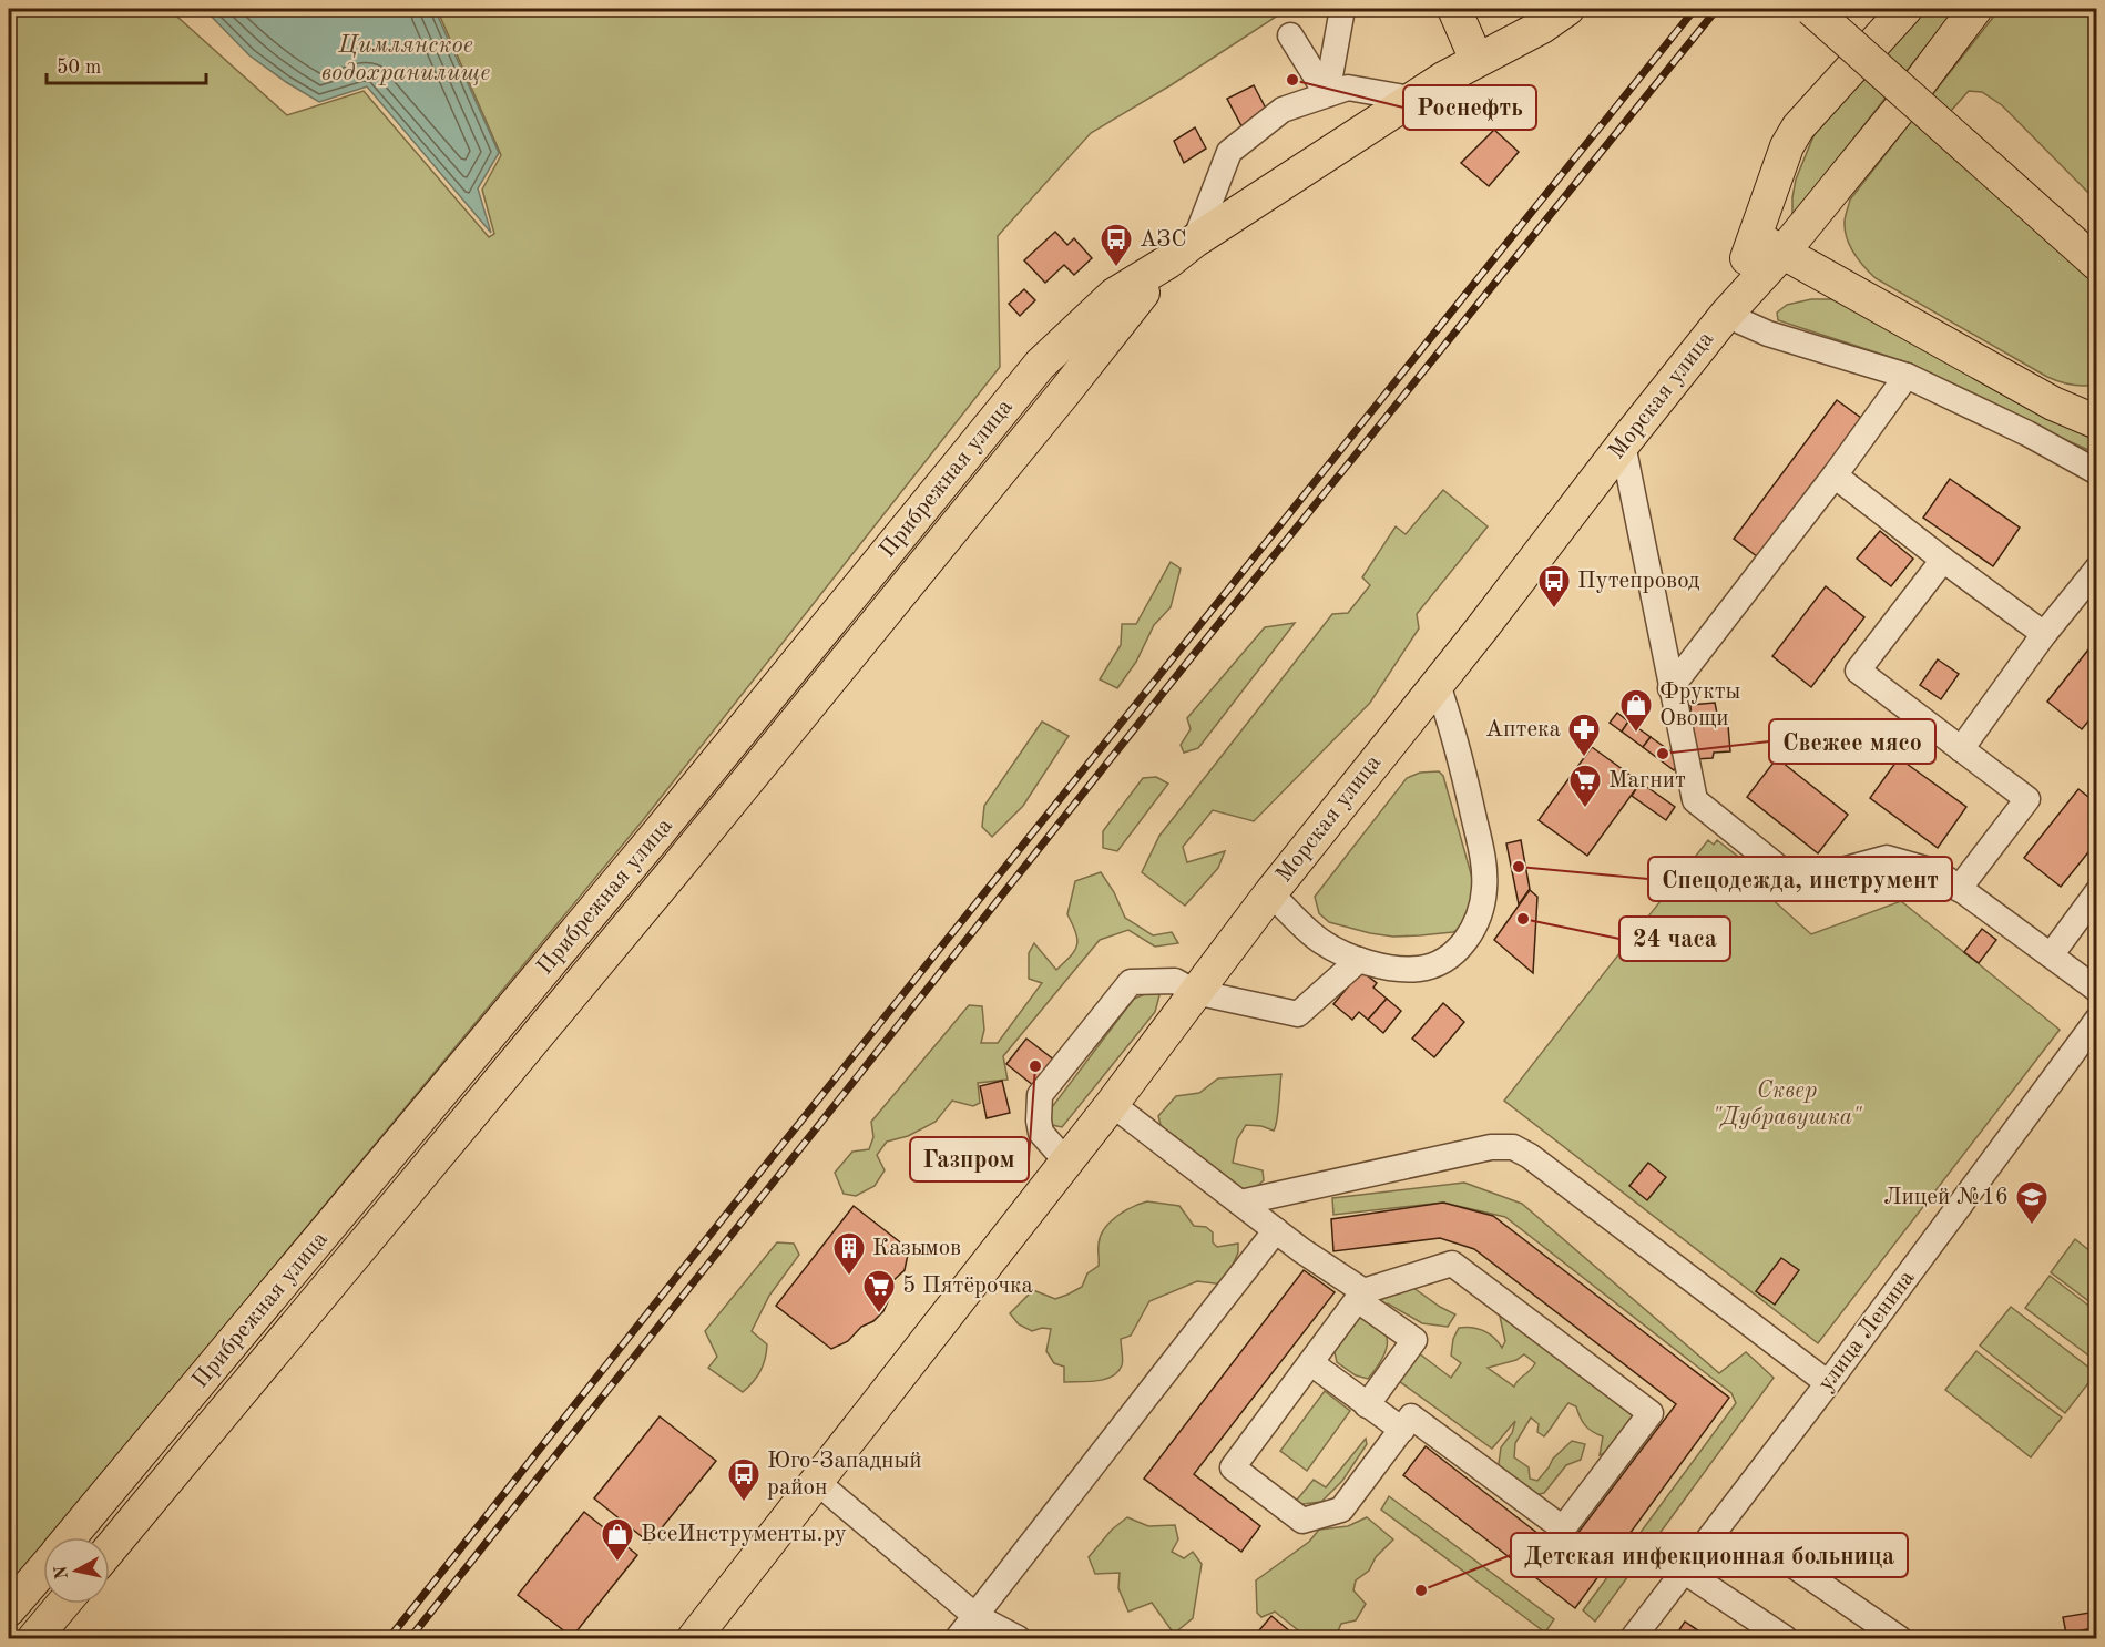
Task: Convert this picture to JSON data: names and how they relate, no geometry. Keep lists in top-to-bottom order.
{
  "streets": {
    "main road": ["Морская улица", "Прибрежная улица"],
    "street": ["улица Ленина"]
  },
  "water": ["Цимлянское водохранилище"],
  "parks": ["Сквер \"Дубравушка\""],
  "places": {
    "other": [
      "Роснефть",
      "Свежее мясо",
      "Спецодежда, инструмент",
      "24 часа",
      "Газпром",
      "Детская инфекционная больница"
    ],
    "bus stop": ["АЗС", "Путепровод", "Юго-Западный район"],
    "shop": ["Фрукты Овощи", "ВсеИнструменты.ру"],
    "pharmacy": ["Аптека"],
    "supermarket": ["Магнит", "5 Пятёрочка"],
    "school or university": ["Лицей №16"],
    "building": ["Казымов"]
  },
  "scale_bar": "50 m",
  "north": "left"
}
